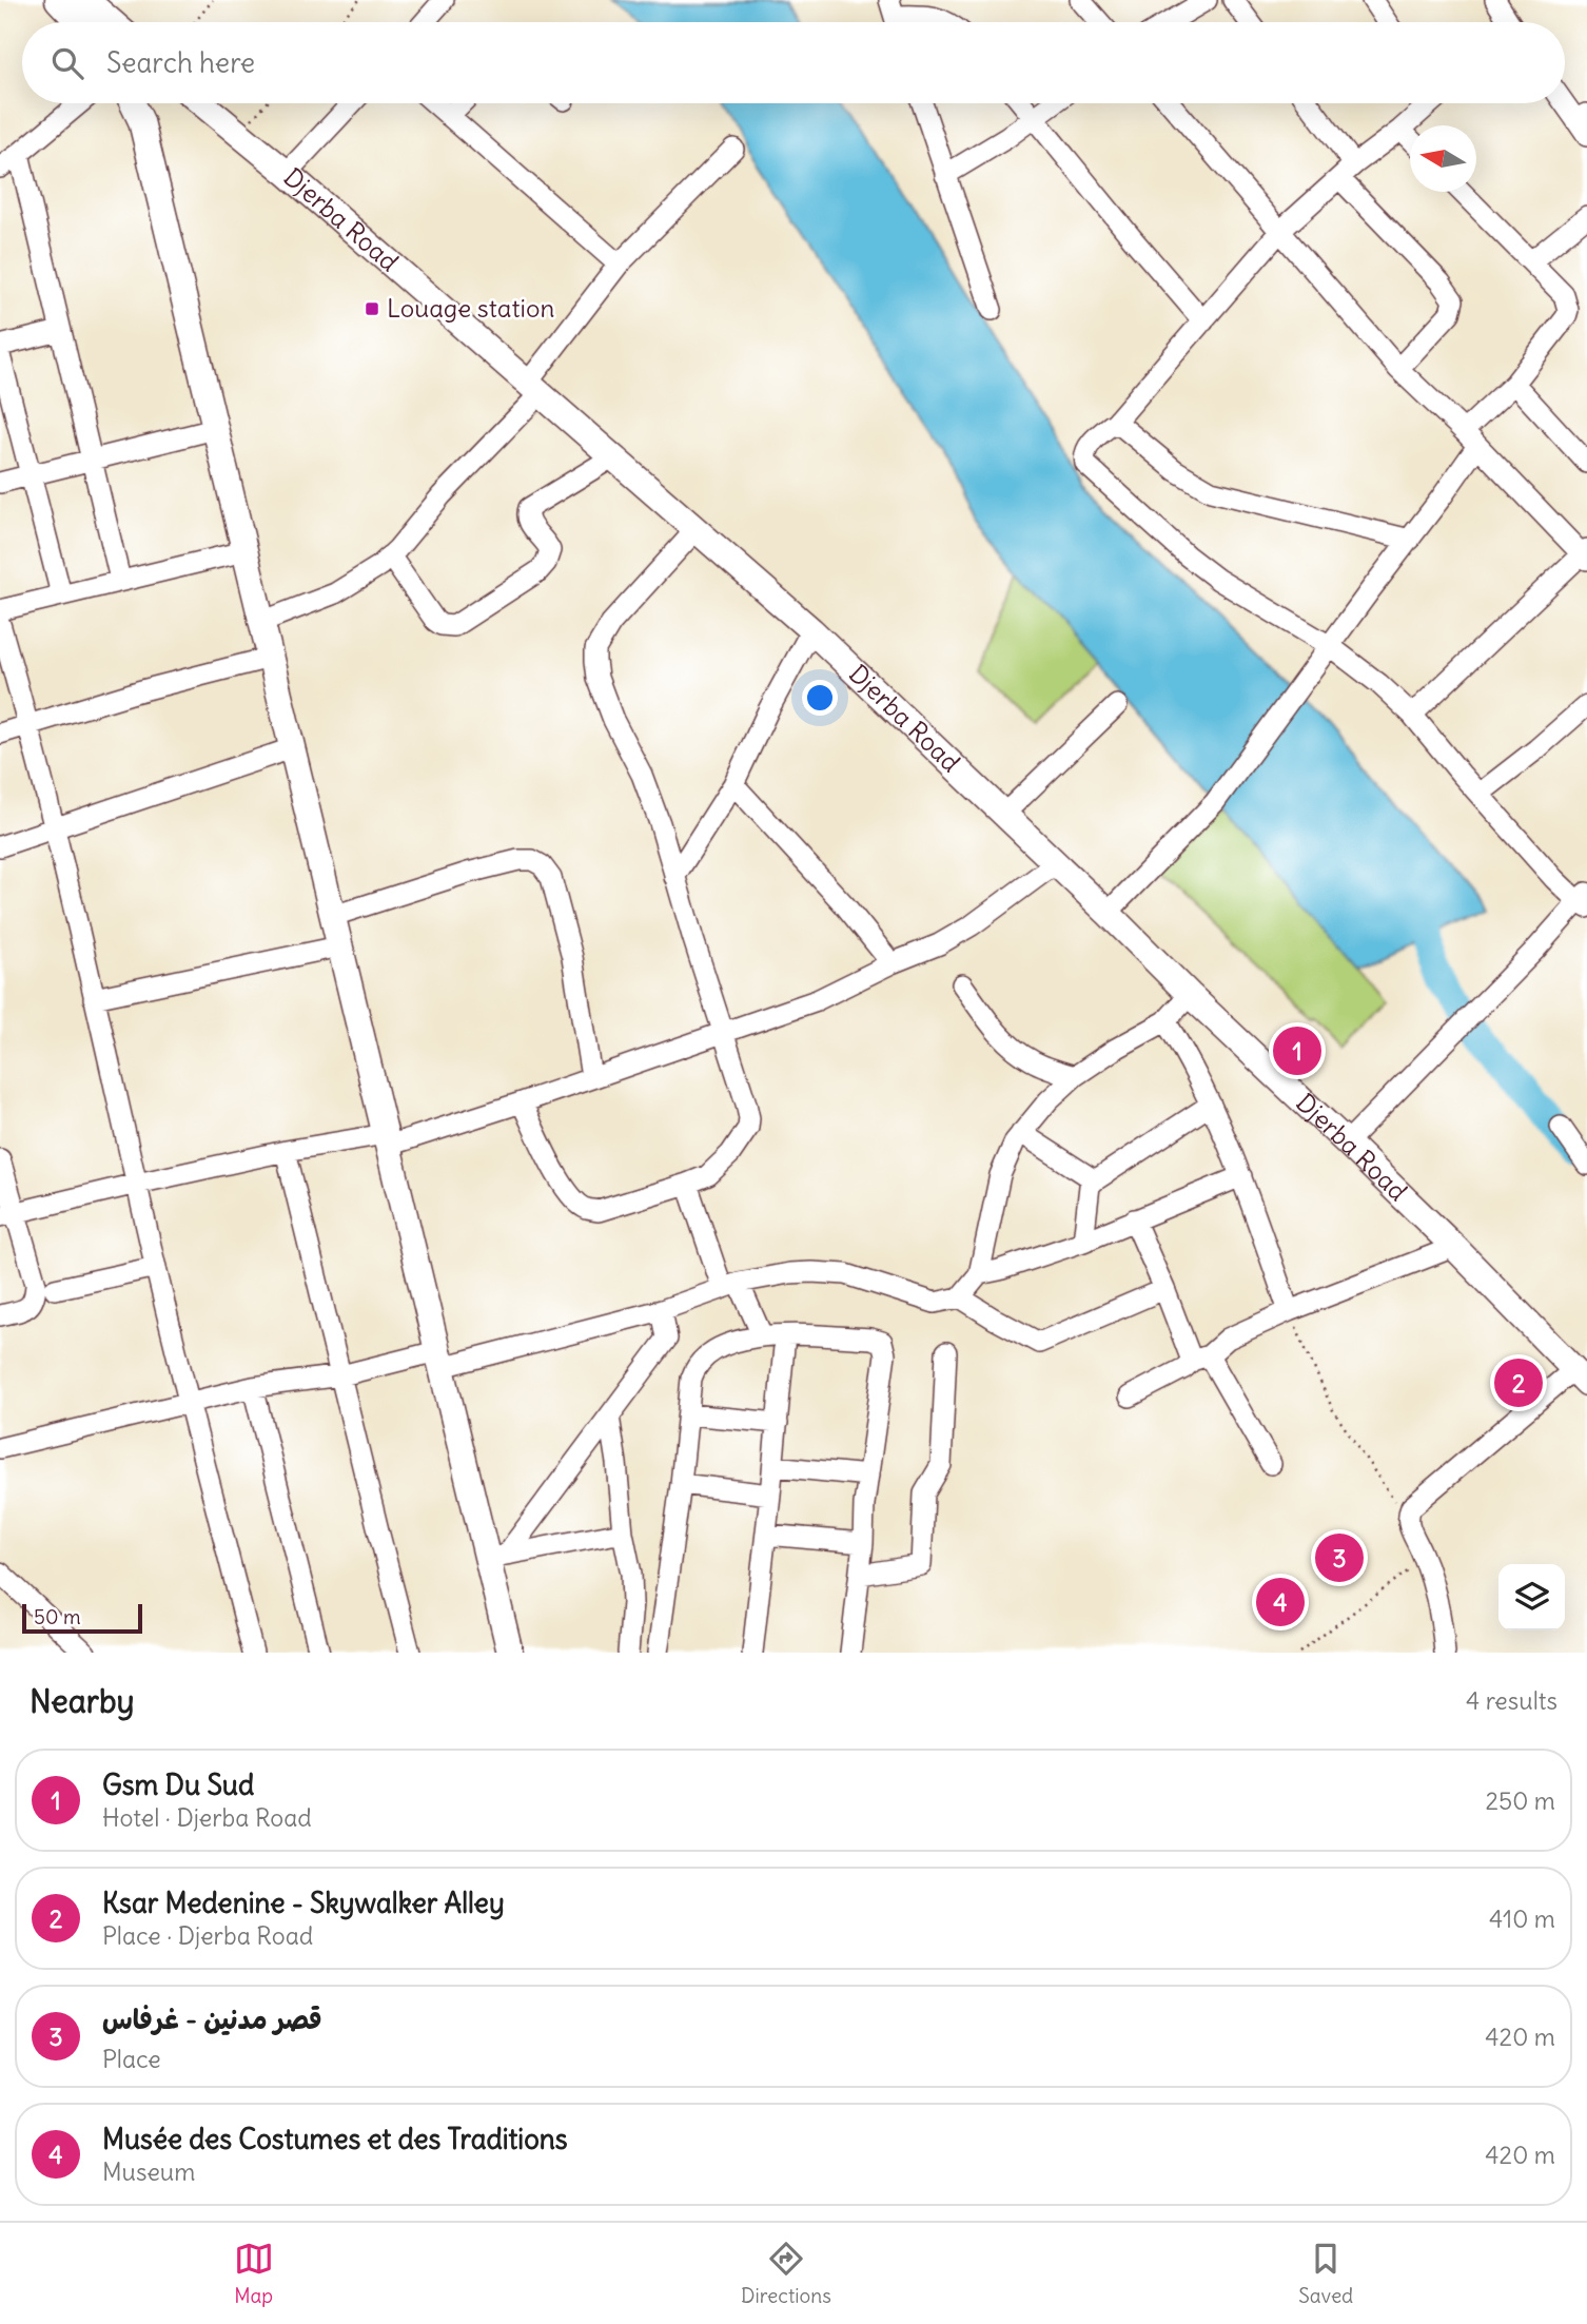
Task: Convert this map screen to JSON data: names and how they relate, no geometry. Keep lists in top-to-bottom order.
{
  "streets": {
    "main road": ["Djerba Road"]
  },
  "places": {
    "transit": ["Louage station"]
  },
  "scale_bar": "50 m",
  "north": "left",
  "page": {
    "search": "Search here",
    "pins": [
      "1",
      "2",
      "3",
      "4"
    ],
    "scale": "50 m",
    "heading": ["Nearby", "4 results"],
    "list": [
      {
        "mark": "1",
        "name": "Gsm Du Sud",
        "note": "Hotel · Djerba Road",
        "value": "250 m"
      },
      {
        "mark": "2",
        "name": "Ksar Medenine - Skywalker Alley",
        "note": "Place · Djerba Road",
        "value": "410 m"
      },
      {
        "mark": "3",
        "name": "قصر مدنين - غرفاس",
        "note": "Place",
        "value": "420 m"
      },
      {
        "mark": "4",
        "name": "Musée des Costumes et des Traditions",
        "note": "Museum",
        "value": "420 m"
      }
    ],
    "nav": ["Map", "Directions", "Saved"]
  }
}
